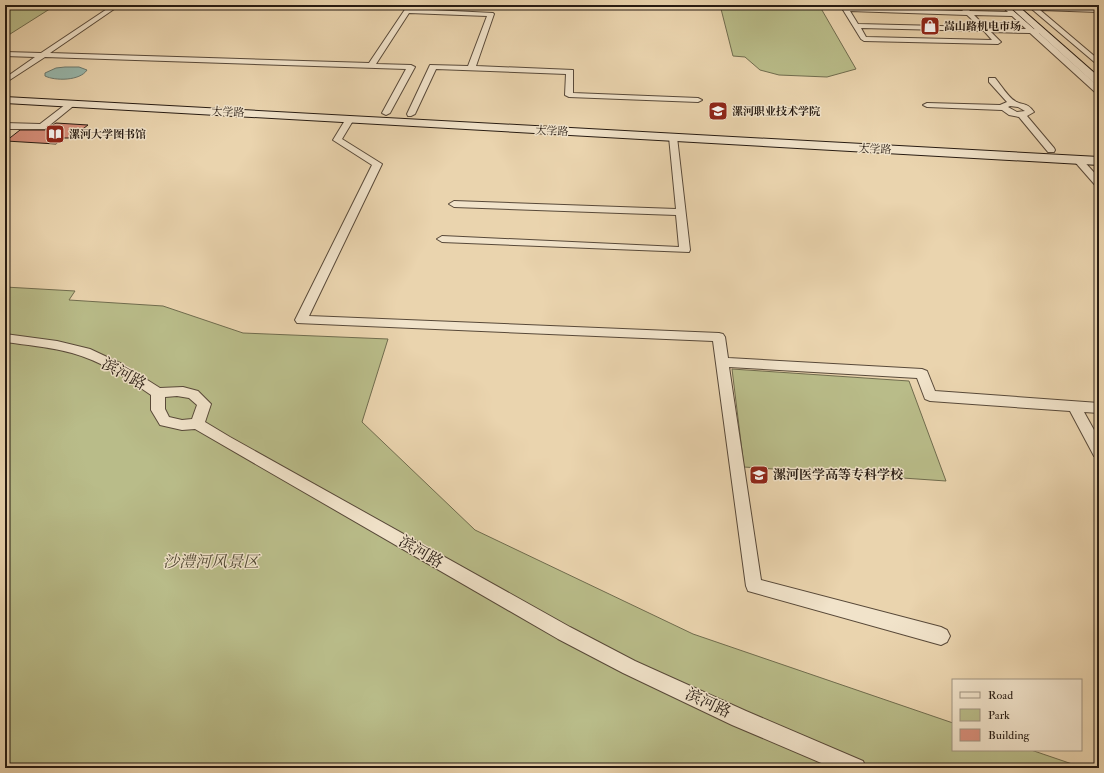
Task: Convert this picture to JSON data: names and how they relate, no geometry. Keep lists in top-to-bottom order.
{
  "streets": {
    "main road": ["大学路"],
    "street": ["滨河路"]
  },
  "parks": ["沙澧河风景区"],
  "places": {
    "shop": ["嵩山路机电市场"],
    "school or university": ["漯河职业技术学院", "漯河医学高等专科学校"],
    "library": ["漯河大学图书馆"]
  },
  "legend": ["Road", "Park", "Building"]
}
